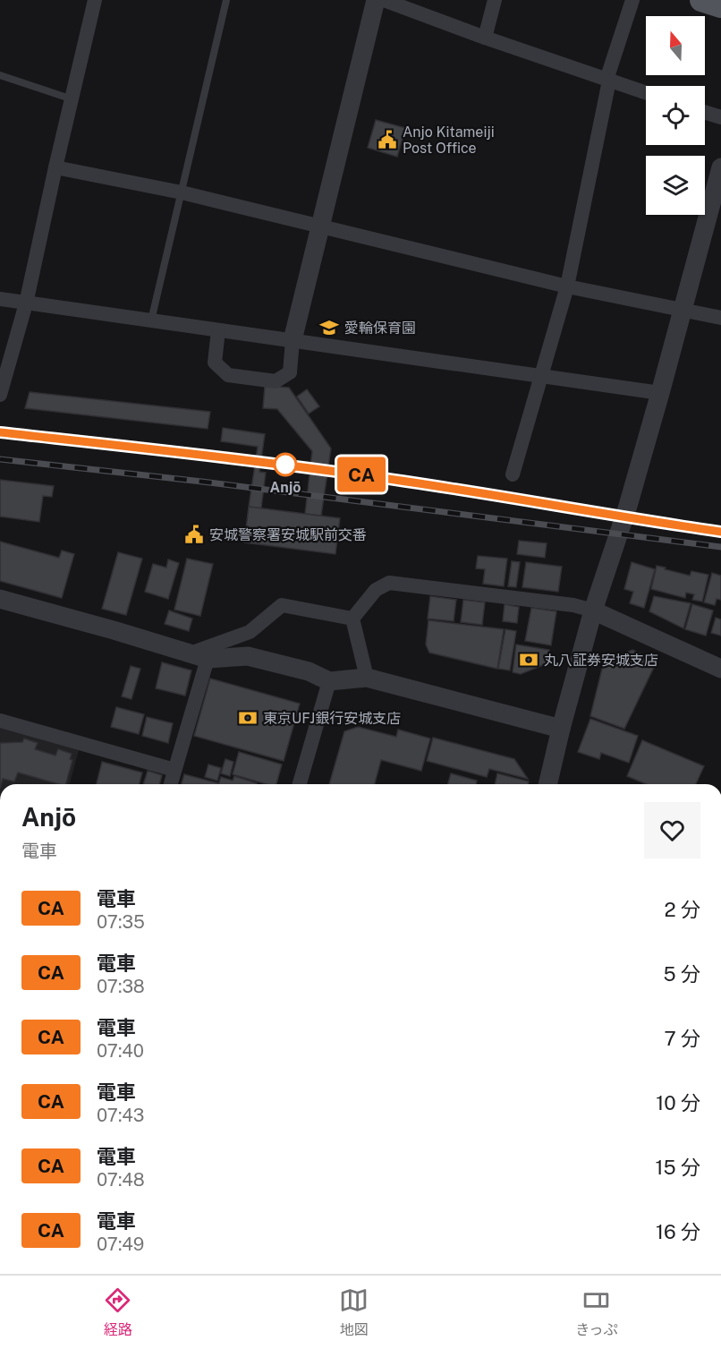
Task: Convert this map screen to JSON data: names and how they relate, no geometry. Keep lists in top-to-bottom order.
{
  "places": {
    "public building": ["Anjo Kitameiji Post Office", "安城警察署安城駅前交番"],
    "school or university": ["愛輪保育園"],
    "other": ["Anjō"],
    "bank": ["丸八証券安城支店", "東京UFJ銀行安城支店"]
  },
  "north": "top",
  "page": {
    "on_map": "CA",
    "heading": ["Anjō", "電車"],
    "list": [
      {
        "mark": "CA",
        "name": "電車",
        "note": "07:35",
        "value": "2 分"
      },
      {
        "mark": "CA",
        "name": "電車",
        "note": "07:38",
        "value": "5 分"
      },
      {
        "mark": "CA",
        "name": "電車",
        "note": "07:40",
        "value": "7 分"
      },
      {
        "mark": "CA",
        "name": "電車",
        "note": "07:43",
        "value": "10 分"
      },
      {
        "mark": "CA",
        "name": "電車",
        "note": "07:48",
        "value": "15 分"
      },
      {
        "mark": "CA",
        "name": "電車",
        "note": "07:49",
        "value": "16 分"
      }
    ],
    "tabs": ["経路", "地図", "きっぷ"]
  }
}
